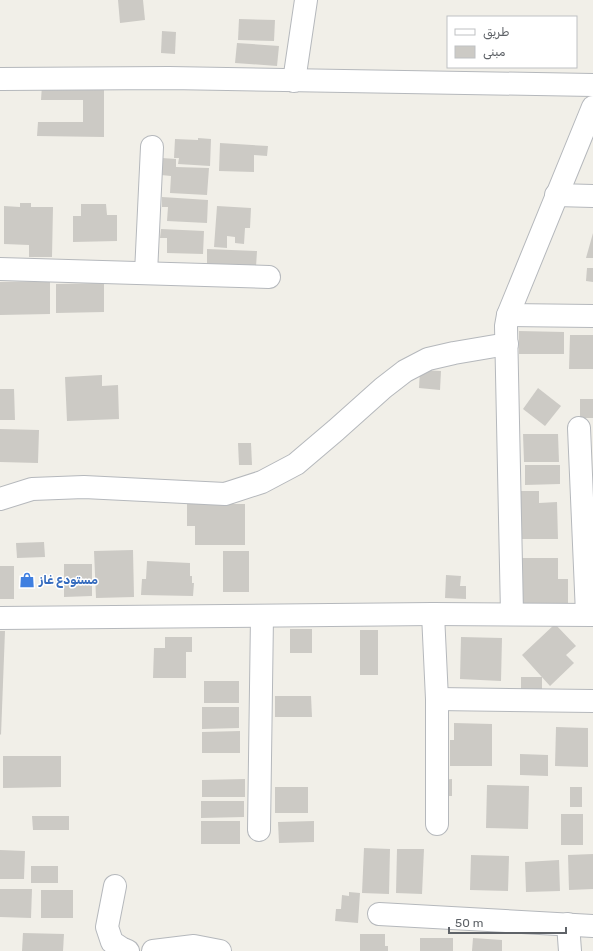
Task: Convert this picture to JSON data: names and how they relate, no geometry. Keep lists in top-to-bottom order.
{
  "places": {
    "shop": ["مستودع غاز"]
  },
  "legend": ["طريق", "مبنى"],
  "scale_bar": "50 m"
}
